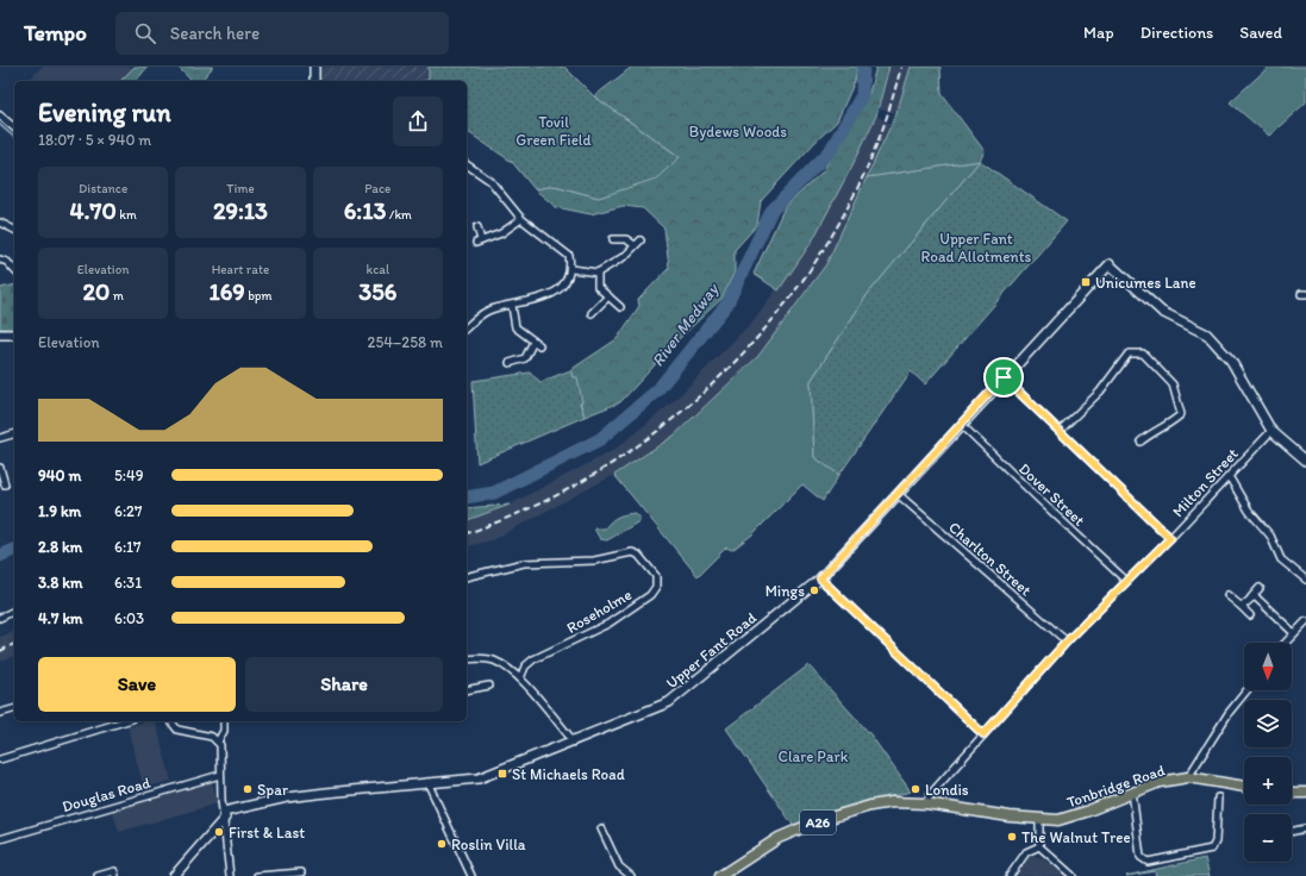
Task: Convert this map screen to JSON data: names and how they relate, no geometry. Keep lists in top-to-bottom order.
{
  "streets": {
    "main road": ["Tonbridge Road", "A26"],
    "street": [
      "Milton Street",
      "Dover Street",
      "Charlton Street",
      "Roseholme",
      "Upper Fant Road",
      "Douglas Road"
    ]
  },
  "crossings": [
    ["Milton Street", "Dover Street"],
    ["Milton Street", "Charlton Street"],
    ["Milton Street", "Upper Fant Road"],
    ["Milton Street", "Tonbridge Road"],
    ["Dover Street", "Upper Fant Road"],
    ["Charlton Street", "Upper Fant Road"]
  ],
  "water": ["River Medway"],
  "parks": [
    "Tovil Green Field",
    "Bydews Woods",
    "Upper Fant Road Allotments",
    "Clare Park"
  ],
  "places": {
    "transit": ["Unicumes Lane", "St Michaels Road"],
    "other": [
      "Mings",
      "Spar",
      "Londis",
      "First & Last",
      "The Walnut Tree",
      "Roslin Villa"
    ]
  },
  "north": "bottom",
  "page": {
    "header": "Tempo",
    "search": "Search here",
    "nav": ["Map", "Directions", "Saved"],
    "heading": ["Evening run", "18:07 · 5 × 940 m"],
    "stats": [
      ["Distance", "4.70 km"],
      ["Time", "29:13"],
      ["Pace", "6:13 /km"],
      ["Elevation", "20 m"],
      ["Heart rate", "169 bpm"],
      ["kcal", "356"]
    ],
    "chart": ["Elevation", "254–258 m"],
    "list": [
      {
        "name": "940 m",
        "note": "5:49"
      },
      {
        "name": "1.9 km",
        "note": "6:27"
      },
      {
        "name": "2.8 km",
        "note": "6:17"
      },
      {
        "name": "3.8 km",
        "note": "6:31"
      },
      {
        "name": "4.7 km",
        "note": "6:03"
      }
    ],
    "map_buttons": ["+", "−"],
    "buttons": ["Save", "Share"]
  }
}
